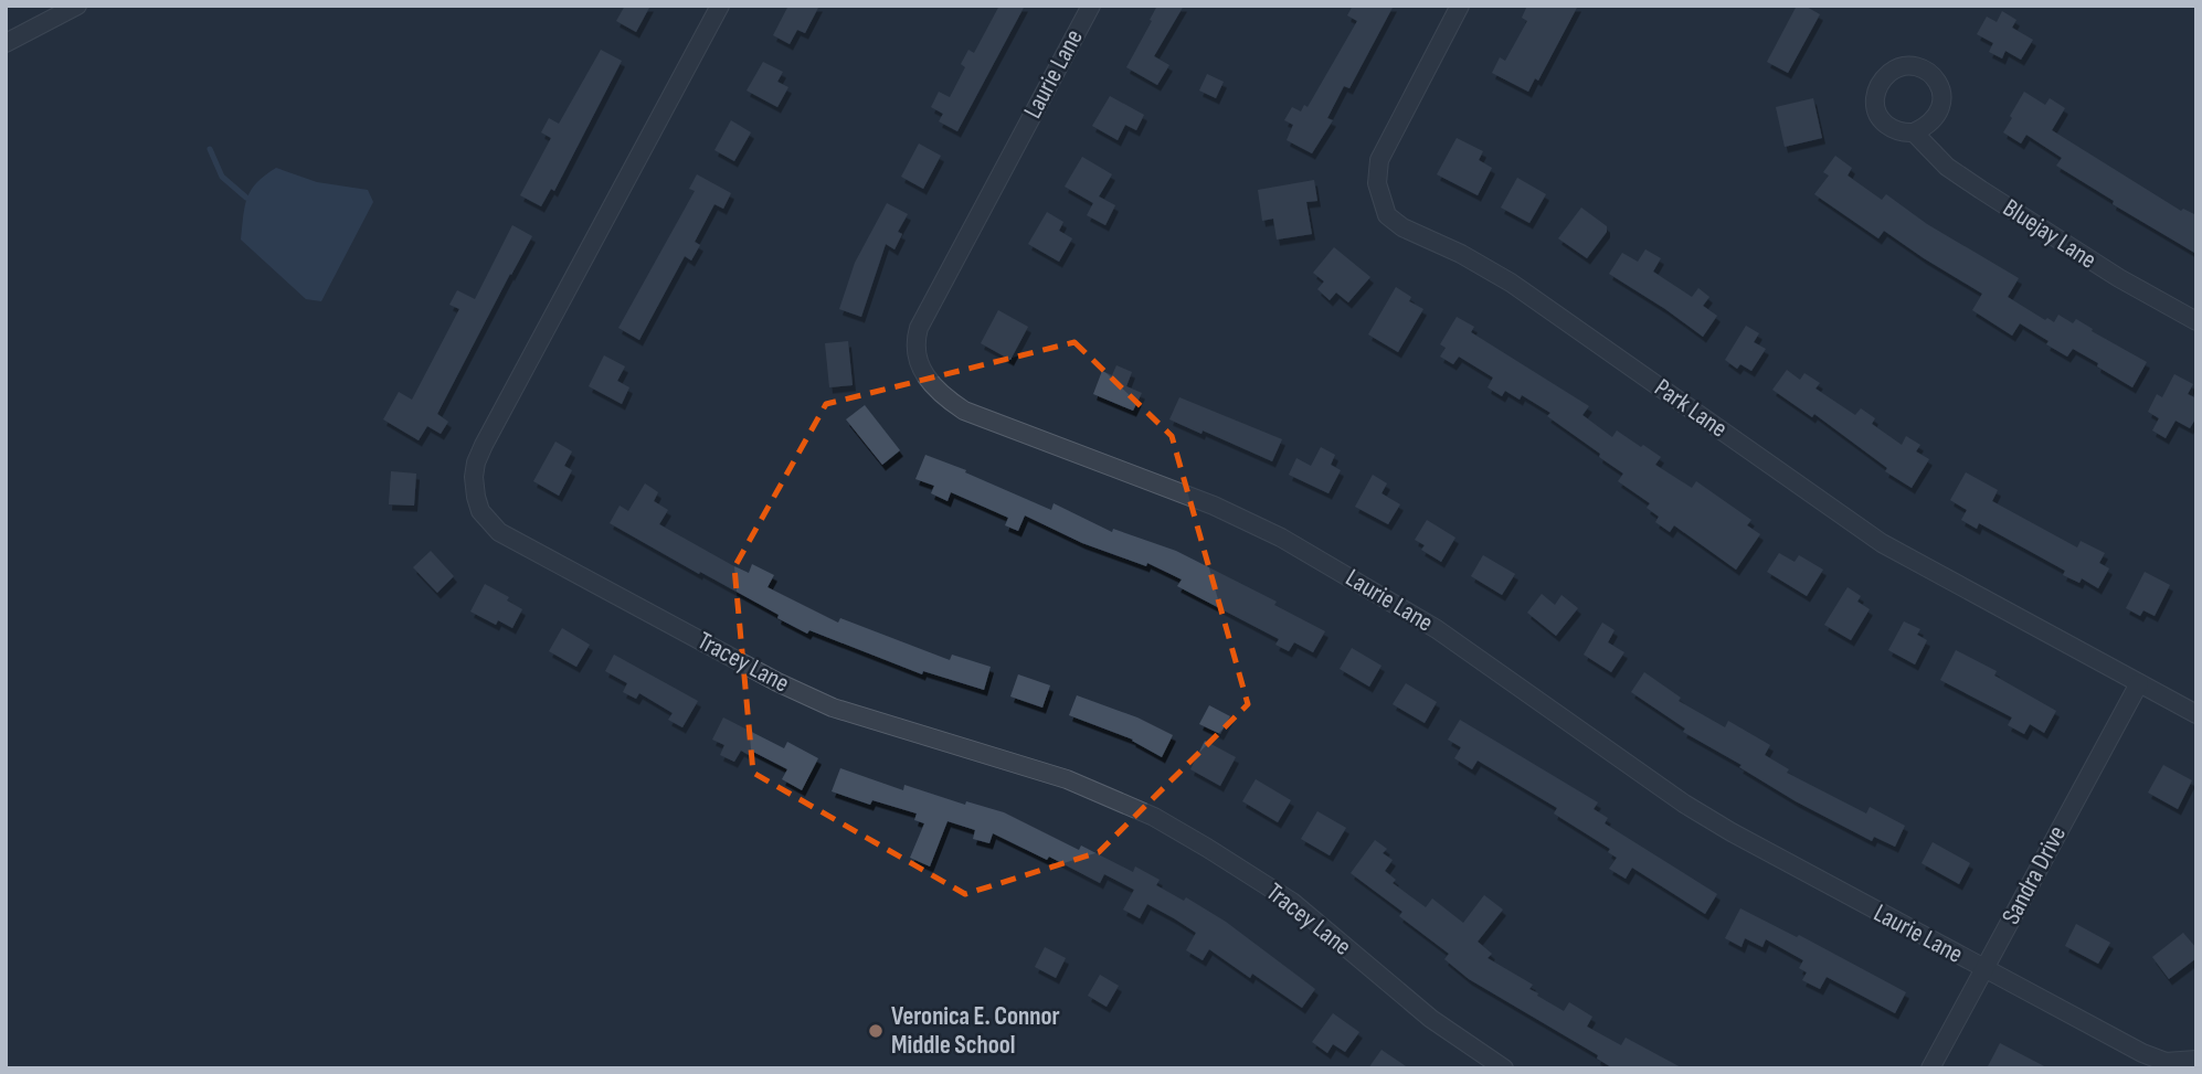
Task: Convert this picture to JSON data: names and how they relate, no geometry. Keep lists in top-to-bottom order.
{
  "streets": {
    "street": [
      "Laurie Lane",
      "Bluejay Lane",
      "Park Lane",
      "Tracey Lane",
      "Sandra Drive"
    ]
  },
  "crossings": [
    ["Laurie Lane", "Sandra Drive"],
    ["Park Lane", "Sandra Drive"]
  ],
  "places": ["Veronica E. Connor Middle School"]
}
